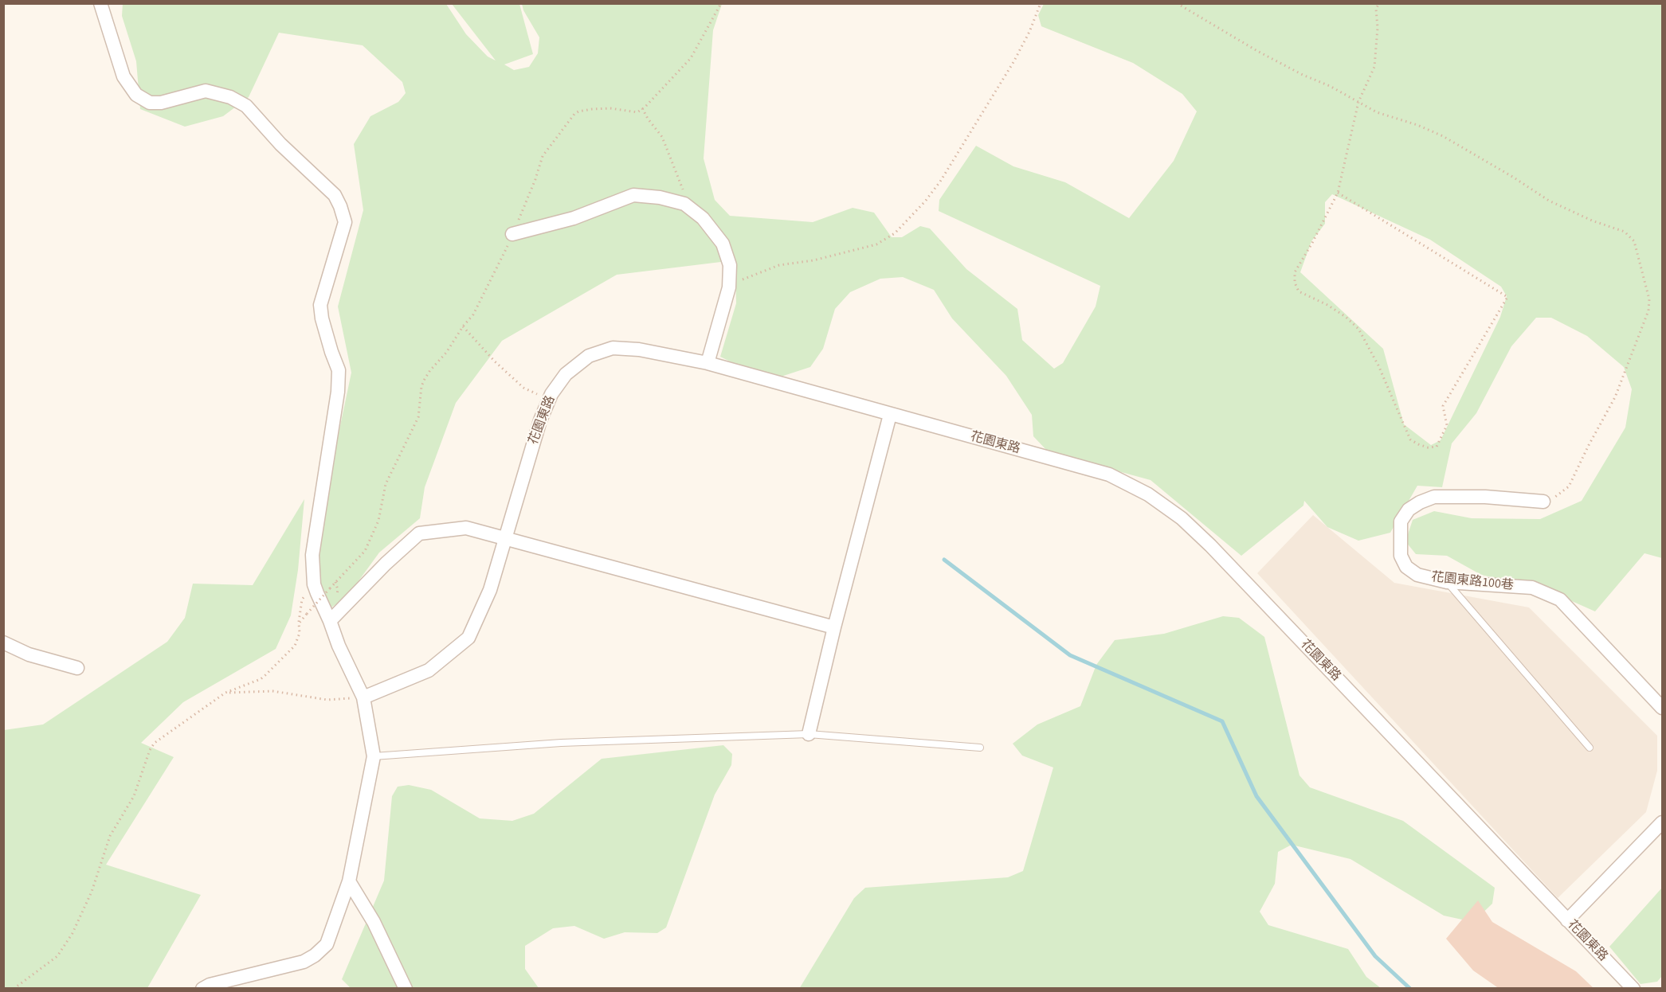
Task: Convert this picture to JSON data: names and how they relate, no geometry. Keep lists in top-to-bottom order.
{
  "streets": {
    "street": ["花園東路", "花園東路100巷"]
  }
}
